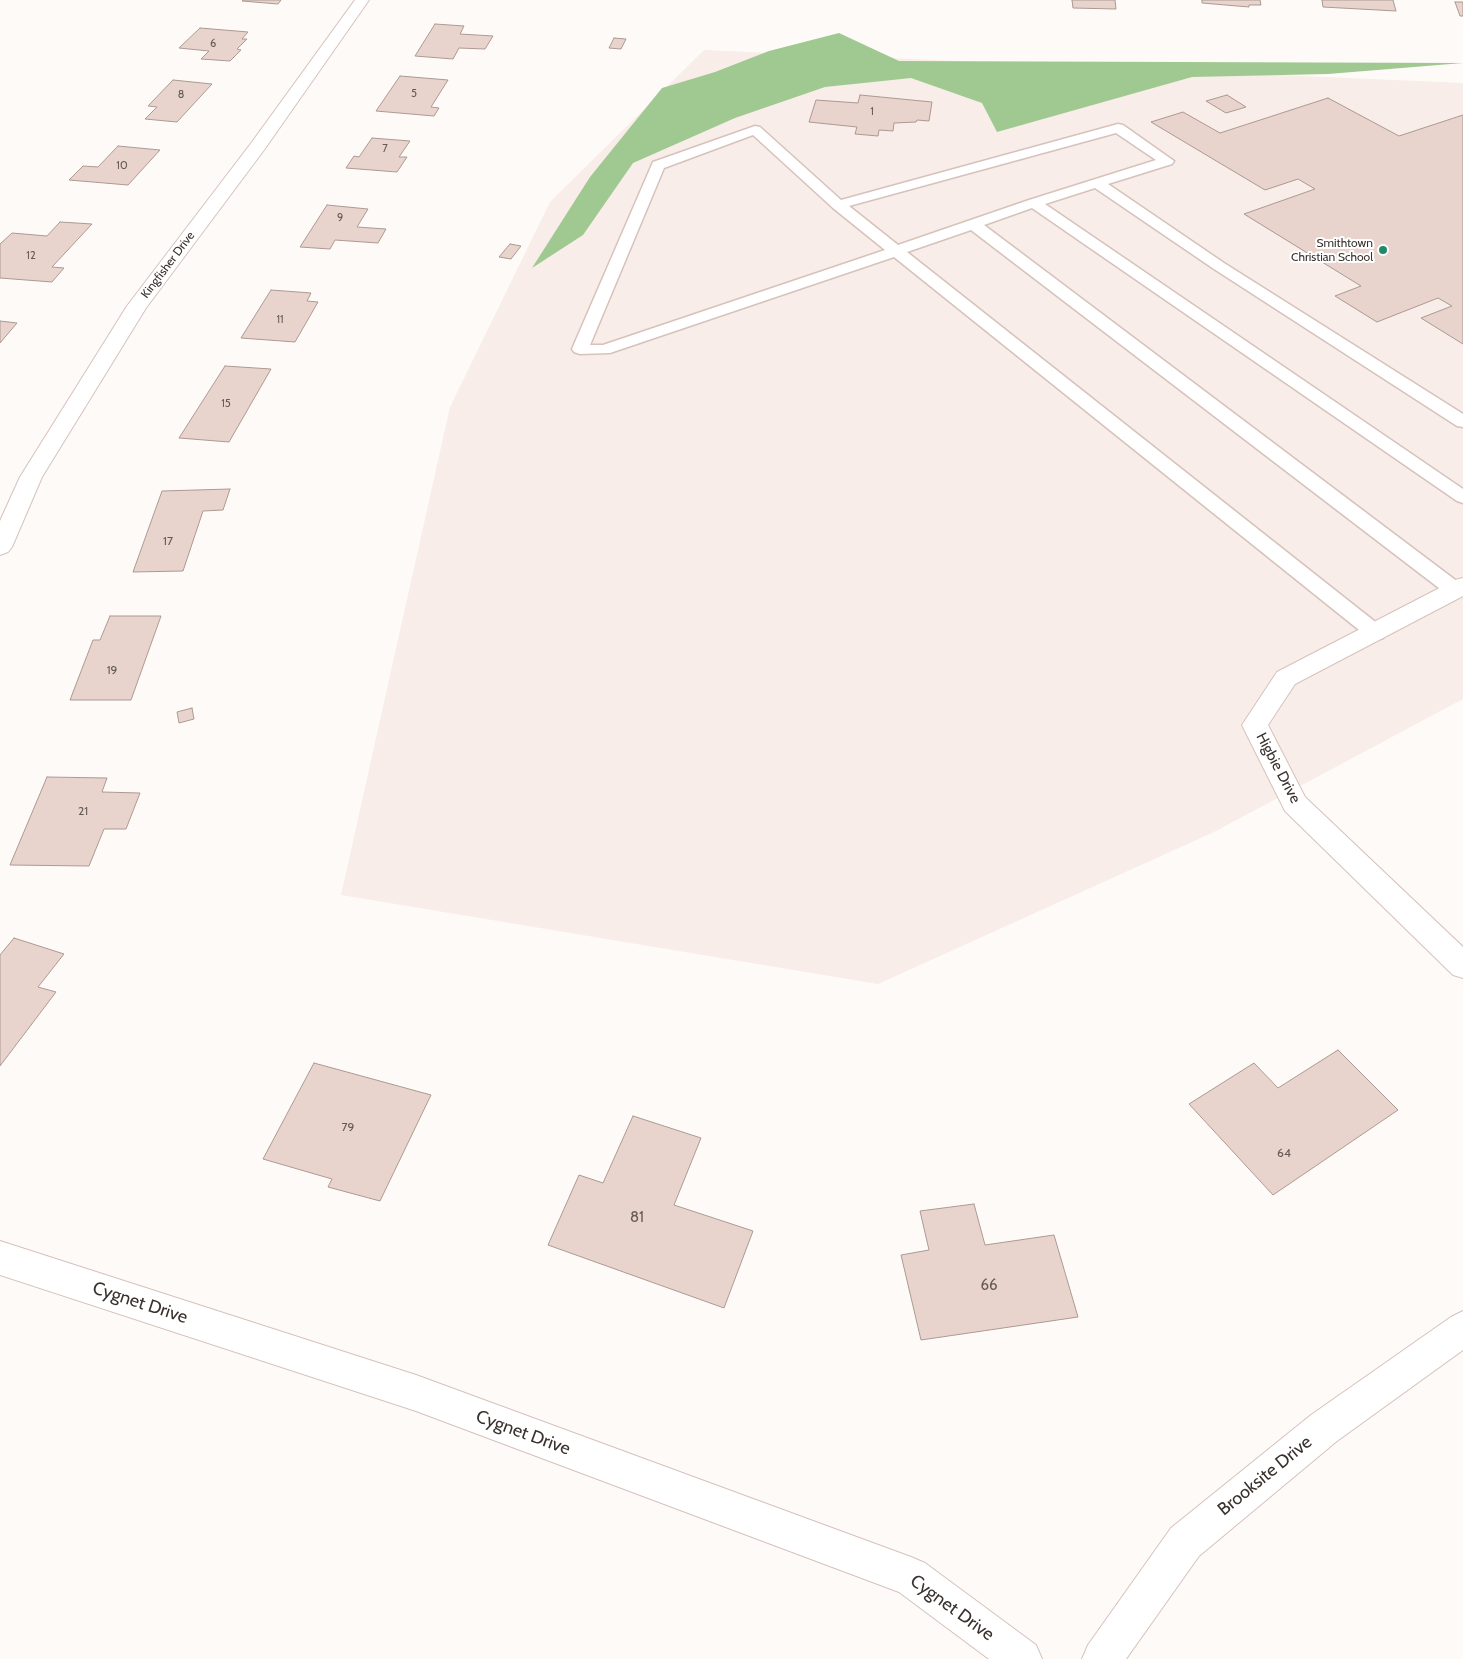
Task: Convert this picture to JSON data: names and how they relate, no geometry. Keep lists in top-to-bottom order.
{
  "streets": {
    "street": [
      "Kingfisher Drive",
      "Higbie Drive",
      "Cygnet Drive",
      "Brooksite Drive"
    ]
  },
  "places": ["Smithtown Christian School"],
  "house_numbers": [
    "6",
    "5",
    "8",
    "1",
    "7",
    "10",
    "9",
    "12",
    "11",
    "15",
    "17",
    "19",
    "21",
    "79",
    "64",
    "81",
    "66"
  ]
}
